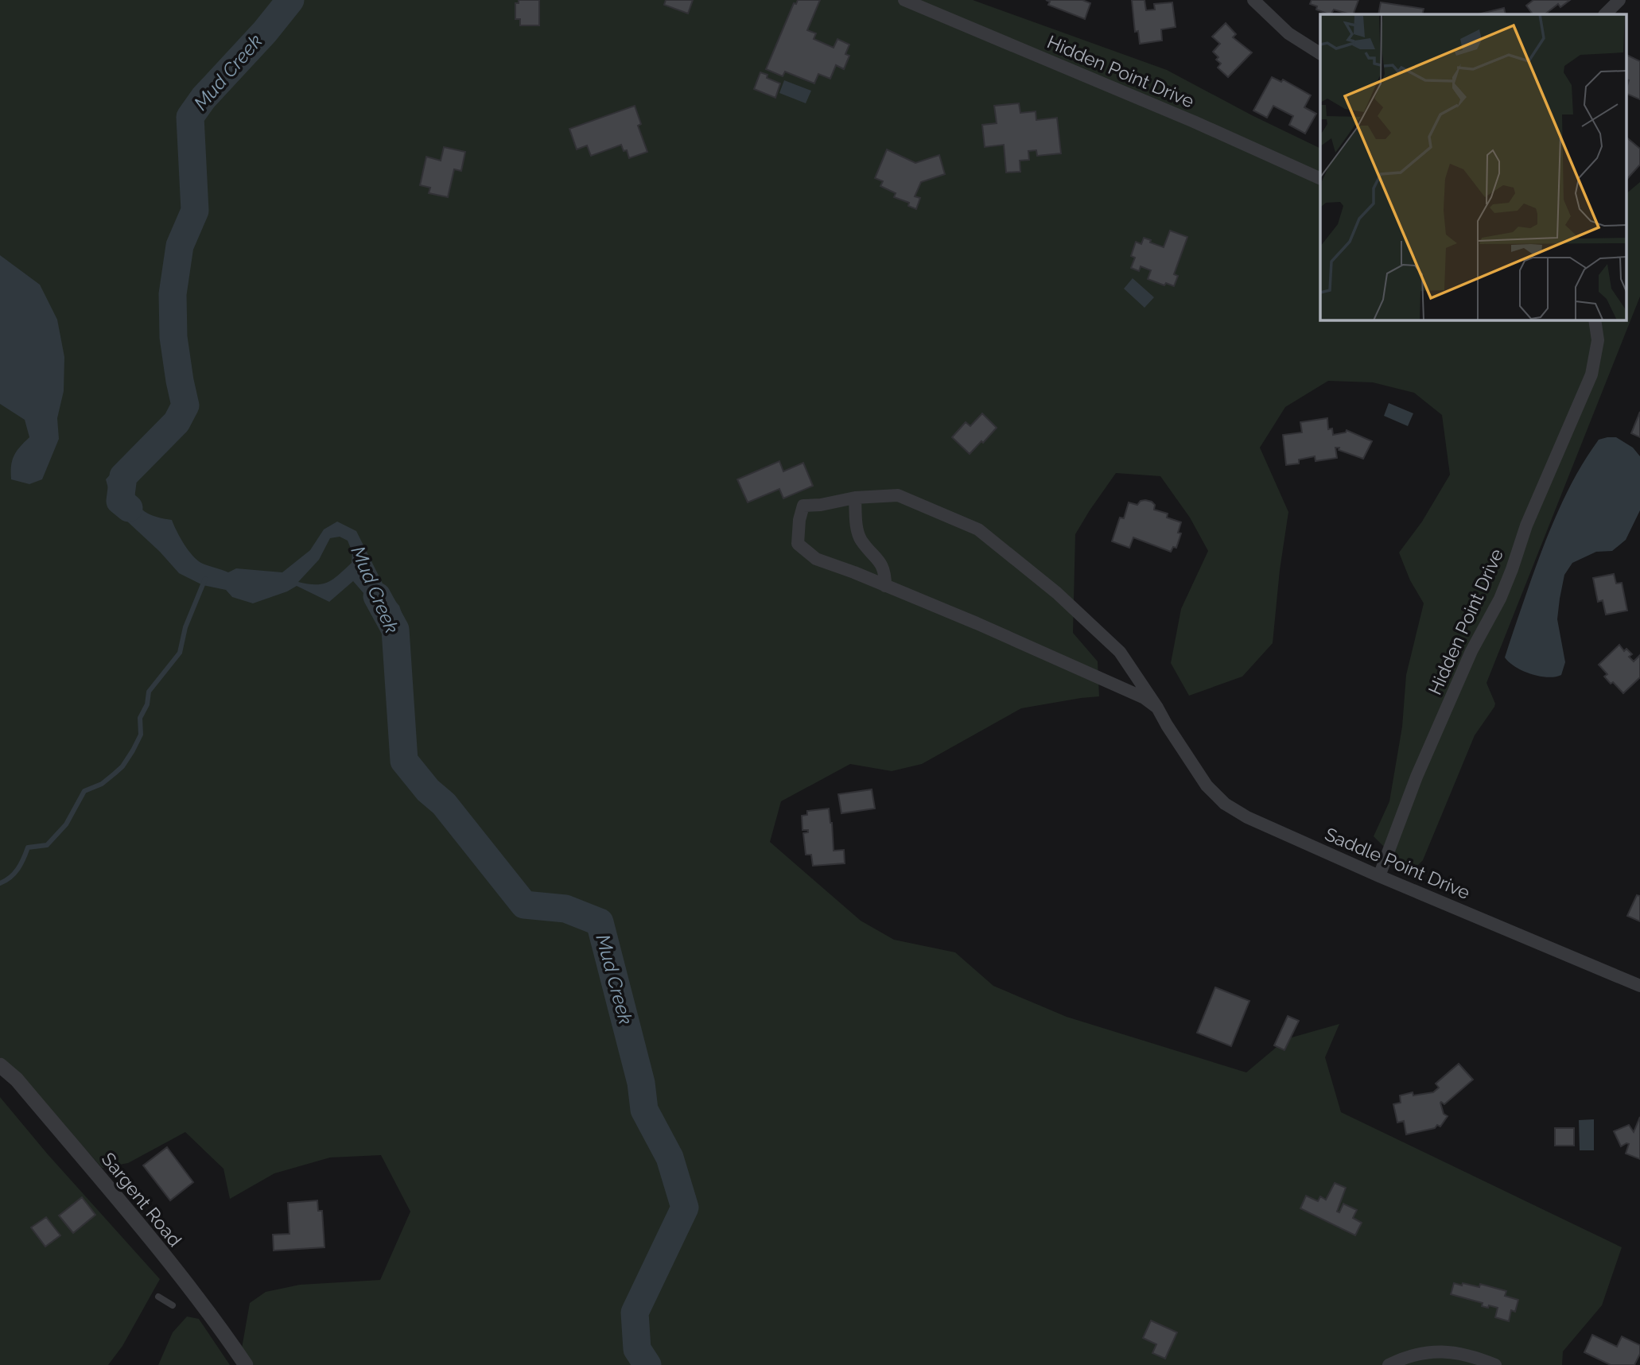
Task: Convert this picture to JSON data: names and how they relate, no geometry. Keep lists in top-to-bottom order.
{
  "streets": {
    "street": ["Hidden Point Drive", "Saddle Point Drive", "Sargent Road"]
  },
  "crossings": [
    ["Hidden Point Drive", "Saddle Point Drive"]
  ],
  "water": ["Mud Creek"]
}
